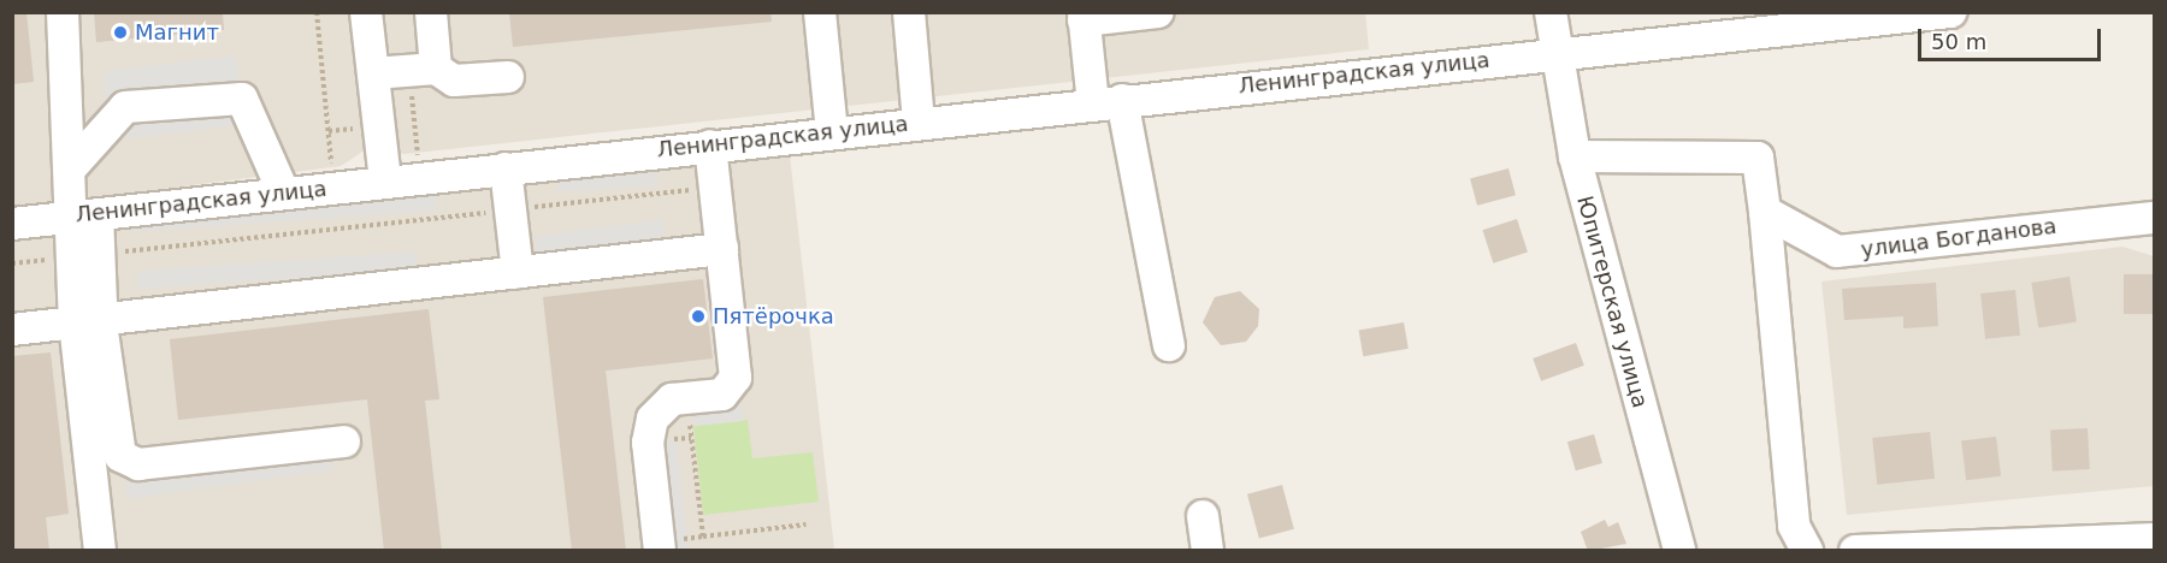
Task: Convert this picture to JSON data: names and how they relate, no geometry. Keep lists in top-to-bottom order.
{
  "streets": {
    "street": ["Ленинградская улица", "улица Богданова", "Юпитерская улица"]
  },
  "crossings": [
    ["Ленинградская улица", "Юпитерская улица"]
  ],
  "places": ["Магнит", "Пятёрочка"],
  "scale_bar": "50 m"
}
